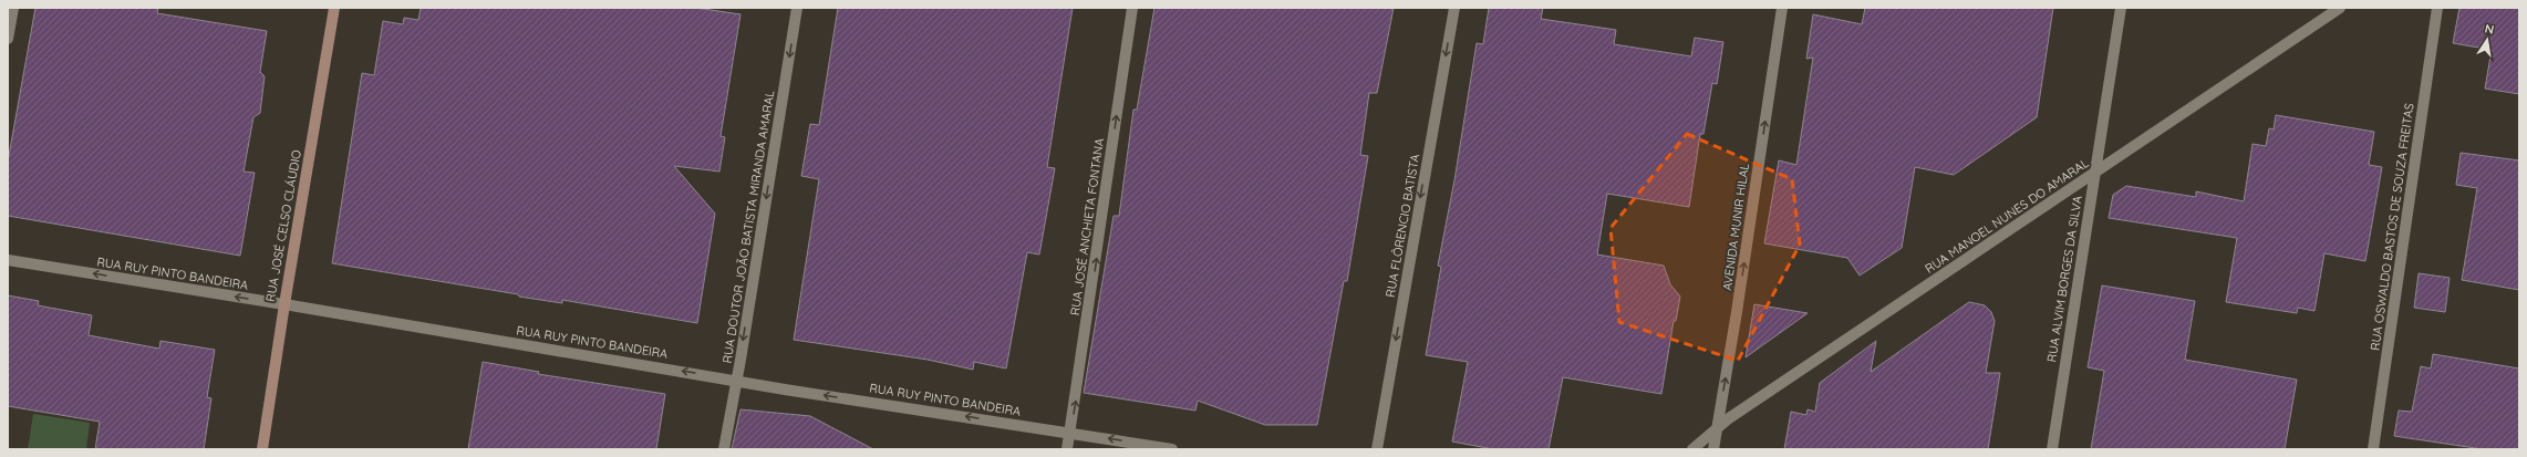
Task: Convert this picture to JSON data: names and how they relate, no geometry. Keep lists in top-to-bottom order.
{
  "streets": {
    "street": [
      "RUA MANOEL NUNES DO AMARAL",
      "RUA JOSÉ CELSO CLÁUDIO",
      "RUA FLÔRENCIO BATISTA",
      "RUA DOUTOR JOÃO BATISTA MIRANDA AMARAL",
      "RUA JOSÉ ANCHIETA FONTANA",
      "AVENIDA MUNIR HILAL",
      "RUA OSWALDO BASTOS DE SOUZA FREITAS",
      "RUA RUY PINTO BANDEIRA",
      "RUA ALVIM BORGES DA SILVA"
    ]
  },
  "crossings": [
    ["RUA MANOEL NUNES DO AMARAL", "AVENIDA MUNIR HILAL"],
    ["RUA MANOEL NUNES DO AMARAL", "RUA ALVIM BORGES DA SILVA"],
    ["RUA JOSÉ CELSO CLÁUDIO", "RUA RUY PINTO BANDEIRA"],
    ["RUA DOUTOR JOÃO BATISTA MIRANDA AMARAL", "RUA RUY PINTO BANDEIRA"],
    ["RUA JOSÉ ANCHIETA FONTANA", "RUA RUY PINTO BANDEIRA"]
  ],
  "one_way": [
    "RUA FLÔRENCIO BATISTA",
    "RUA DOUTOR JOÃO BATISTA MIRANDA AMARAL",
    "RUA JOSÉ ANCHIETA FONTANA",
    "AVENIDA MUNIR HILAL",
    "RUA RUY PINTO BANDEIRA"
  ],
  "north": "top"
}
